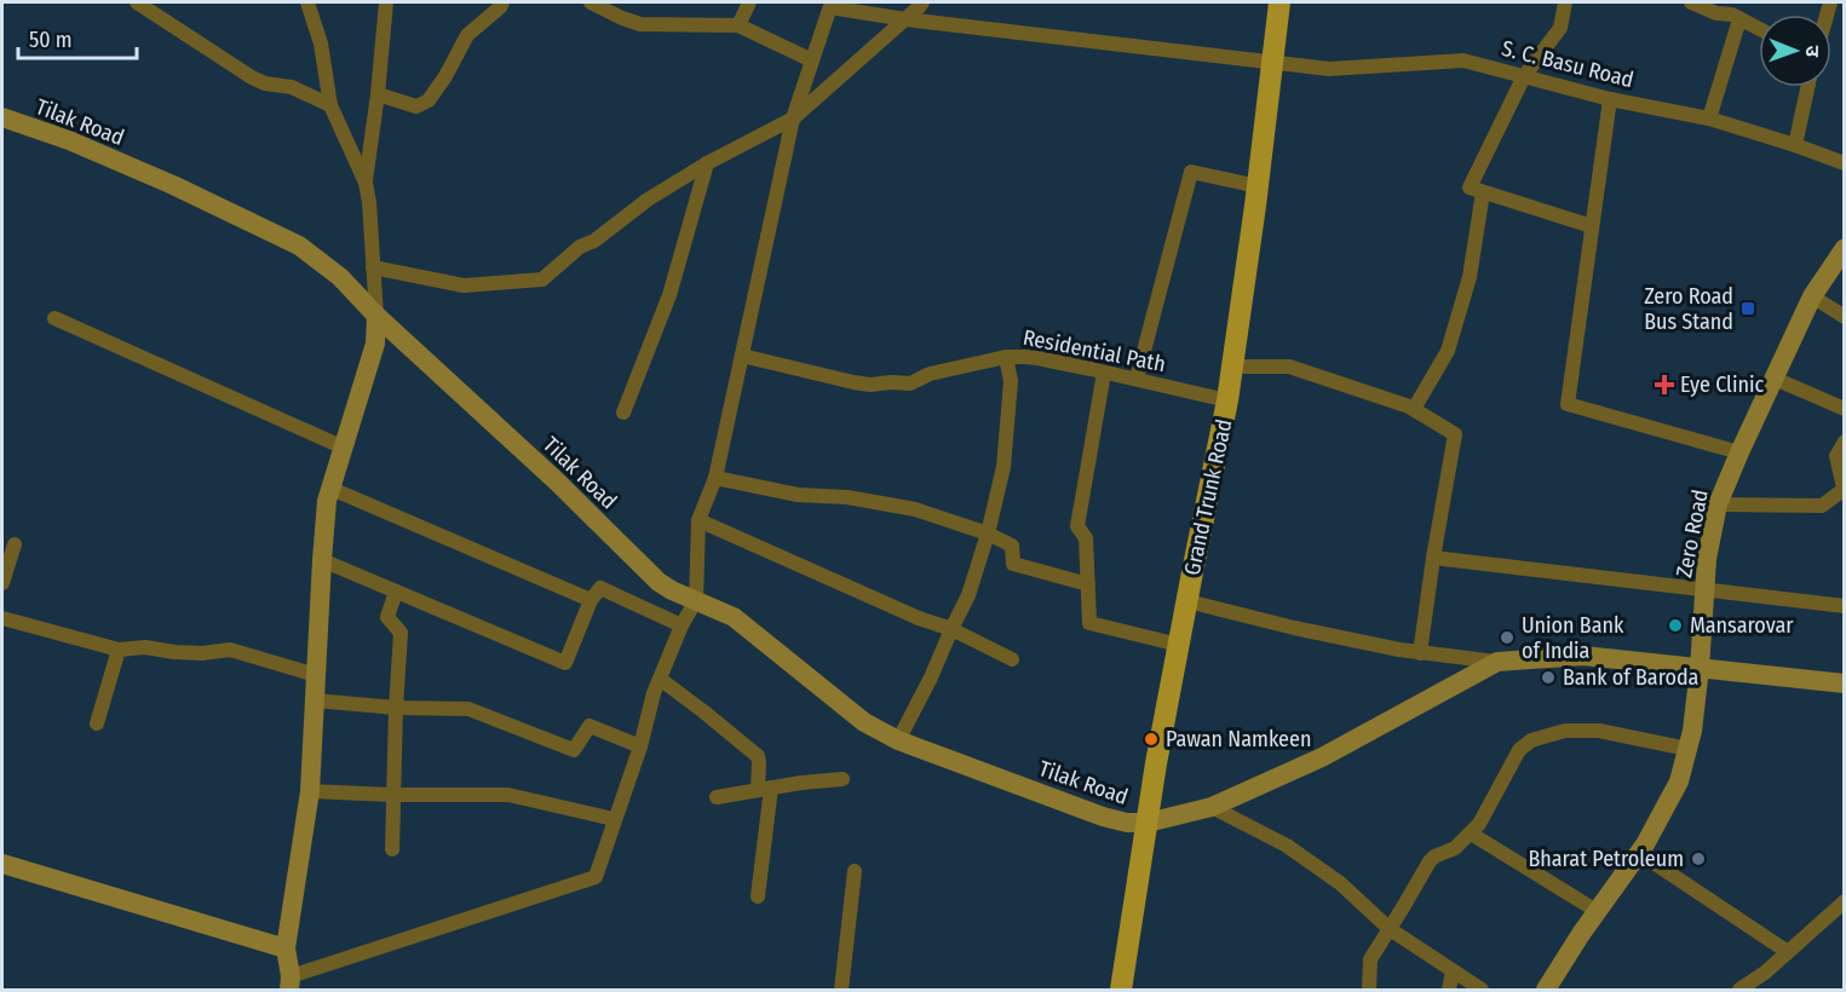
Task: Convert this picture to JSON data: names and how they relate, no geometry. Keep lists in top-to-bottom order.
{
  "streets": {
    "main road": ["Tilak Road", "Grand Trunk Road", "Zero Road"],
    "street": ["S. C. Basu Road", "Residential Path"]
  },
  "crossings": [
    ["S. C. Basu Road", "Grand Trunk Road"],
    ["Tilak Road", "Grand Trunk Road"],
    ["Residential Path", "Grand Trunk Road"]
  ],
  "places": {
    "transit": ["Zero Road Bus Stand"],
    "health": ["Eye Clinic"],
    "other": [
      "Mansarovar",
      "Union Bank of India",
      "Bank of Baroda",
      "Pawan Namkeen",
      "Bharat Petroleum"
    ]
  },
  "scale_bar": "50 m",
  "north": "right"
}
